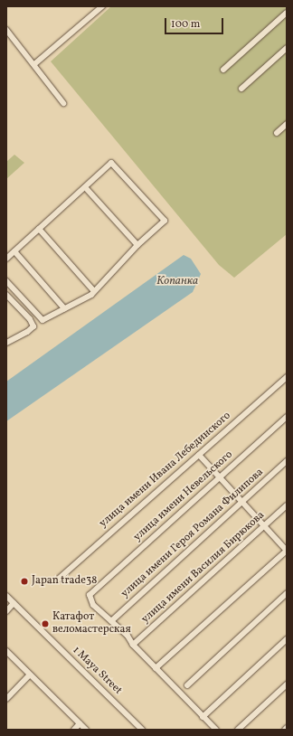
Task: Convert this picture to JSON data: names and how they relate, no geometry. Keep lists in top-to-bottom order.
{
  "streets": {
    "street": [
      "улица имени Ивана Лебединского",
      "улица имени Невельского",
      "улица имени Героя Романа Филипова",
      "улица имени Василия Бирюкова",
      "1 Maya Street"
    ]
  },
  "crossings": [
    ["улица имени Невельского", "улица имени Героя Романа Филипова"]
  ],
  "water": ["Копанка"],
  "places": ["Japan trade38", "Катафот веломастерская"],
  "scale_bar": "100 m"
}
